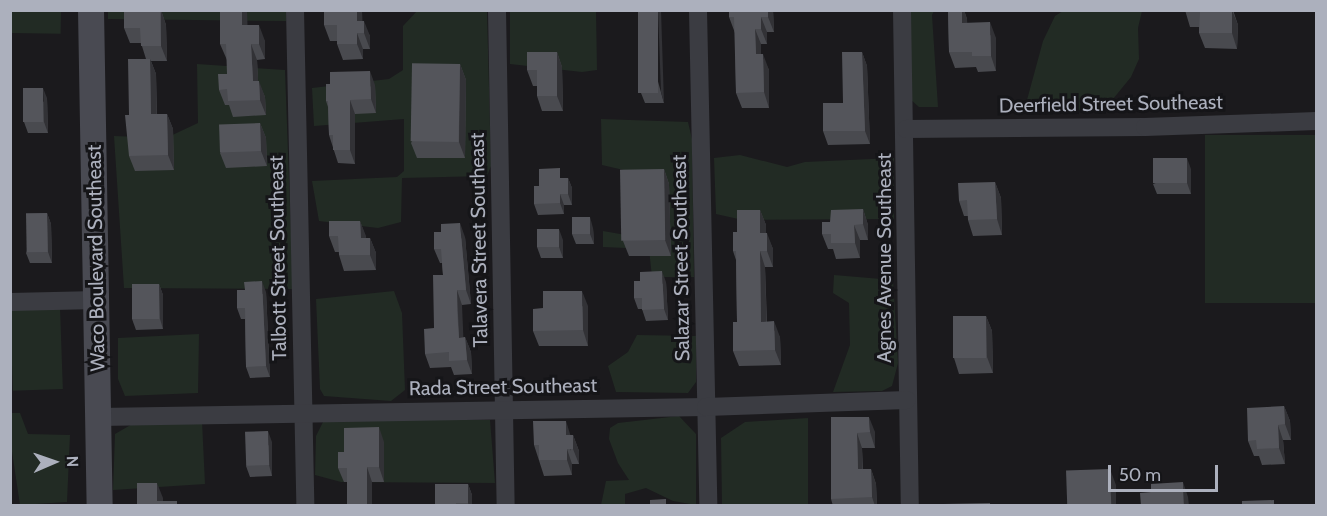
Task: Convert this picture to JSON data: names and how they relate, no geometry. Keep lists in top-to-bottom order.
{
  "streets": {
    "street": [
      "Deerfield Street Southeast",
      "Talavera Street Southeast",
      "Waco Boulevard Southeast",
      "Talbott Street Southeast",
      "Salazar Street Southeast",
      "Agnes Avenue Southeast",
      "Rada Street Southeast"
    ]
  },
  "crossings": [
    ["Deerfield Street Southeast", "Agnes Avenue Southeast"],
    ["Talavera Street Southeast", "Rada Street Southeast"],
    ["Waco Boulevard Southeast", "Rada Street Southeast"],
    ["Talbott Street Southeast", "Rada Street Southeast"],
    ["Salazar Street Southeast", "Rada Street Southeast"],
    ["Agnes Avenue Southeast", "Rada Street Southeast"]
  ],
  "scale_bar": "50 m",
  "north": "right"
}
